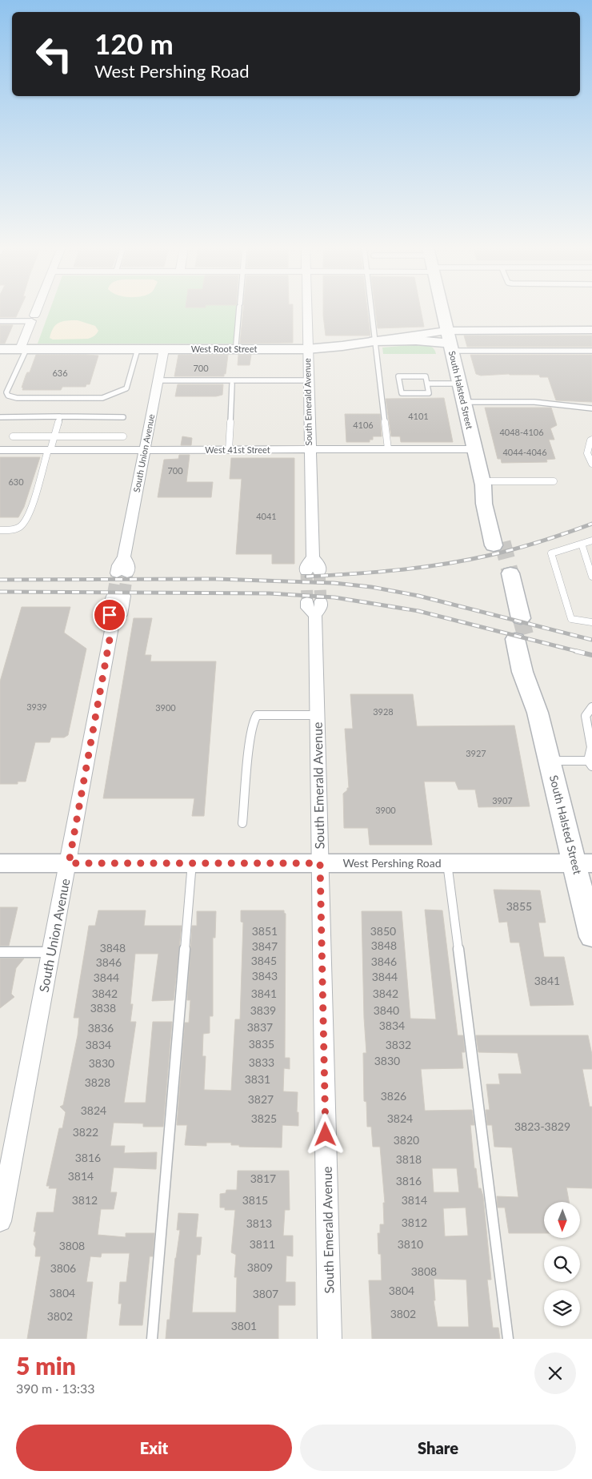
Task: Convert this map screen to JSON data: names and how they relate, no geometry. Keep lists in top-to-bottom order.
{
  "streets": {
    "main road": ["South Halsted Street", "West Pershing Road"],
    "street": [
      "West Root Street",
      "South Emerald Avenue",
      "West 41st Street",
      "South Union Avenue"
    ]
  },
  "crossings": [
    ["West Root Street", "South Emerald Avenue"],
    ["West Root Street", "South Union Avenue"],
    ["South Halsted Street", "West 41st Street"],
    ["South Halsted Street", "West Pershing Road"],
    ["South Emerald Avenue", "West 41st Street"],
    ["South Emerald Avenue", "West Pershing Road"],
    ["West 41st Street", "South Union Avenue"],
    ["South Union Avenue", "West Pershing Road"]
  ],
  "house_numbers": [
    "700",
    "636",
    "4101",
    "4106",
    "4048-4106",
    "4044-4046",
    "700",
    "630",
    "4041",
    "3939",
    "3900",
    "3928",
    "3927",
    "3907",
    "3900",
    "3855",
    "3851",
    "3850",
    "3848",
    "3847",
    "3848",
    "3845",
    "3846",
    "3846",
    "3843",
    "3844",
    "3844",
    "3841",
    "3842",
    "3841",
    "3842",
    "3838",
    "3839",
    "3840",
    "3834",
    "3837",
    "3836",
    "3835",
    "3834",
    "3832",
    "3830",
    "3833",
    "3830",
    "3831",
    "3828",
    "3826",
    "3827",
    "3824",
    "3825",
    "3824",
    "3823-3829",
    "3822",
    "3820",
    "3816",
    "3818",
    "3814",
    "3817",
    "3816",
    "3812",
    "3815",
    "3814",
    "3812",
    "3813",
    "3811",
    "3810",
    "3808",
    "3809",
    "3806",
    "3808",
    "3804",
    "3804",
    "3807",
    "3802",
    "3802",
    "3801"
  ],
  "north": "bottom",
  "page": {
    "turn": ["120 m", "West Pershing Road"],
    "heading": ["5 min", "390 m · 13:33"],
    "buttons": ["Exit", "Share"]
  }
}
